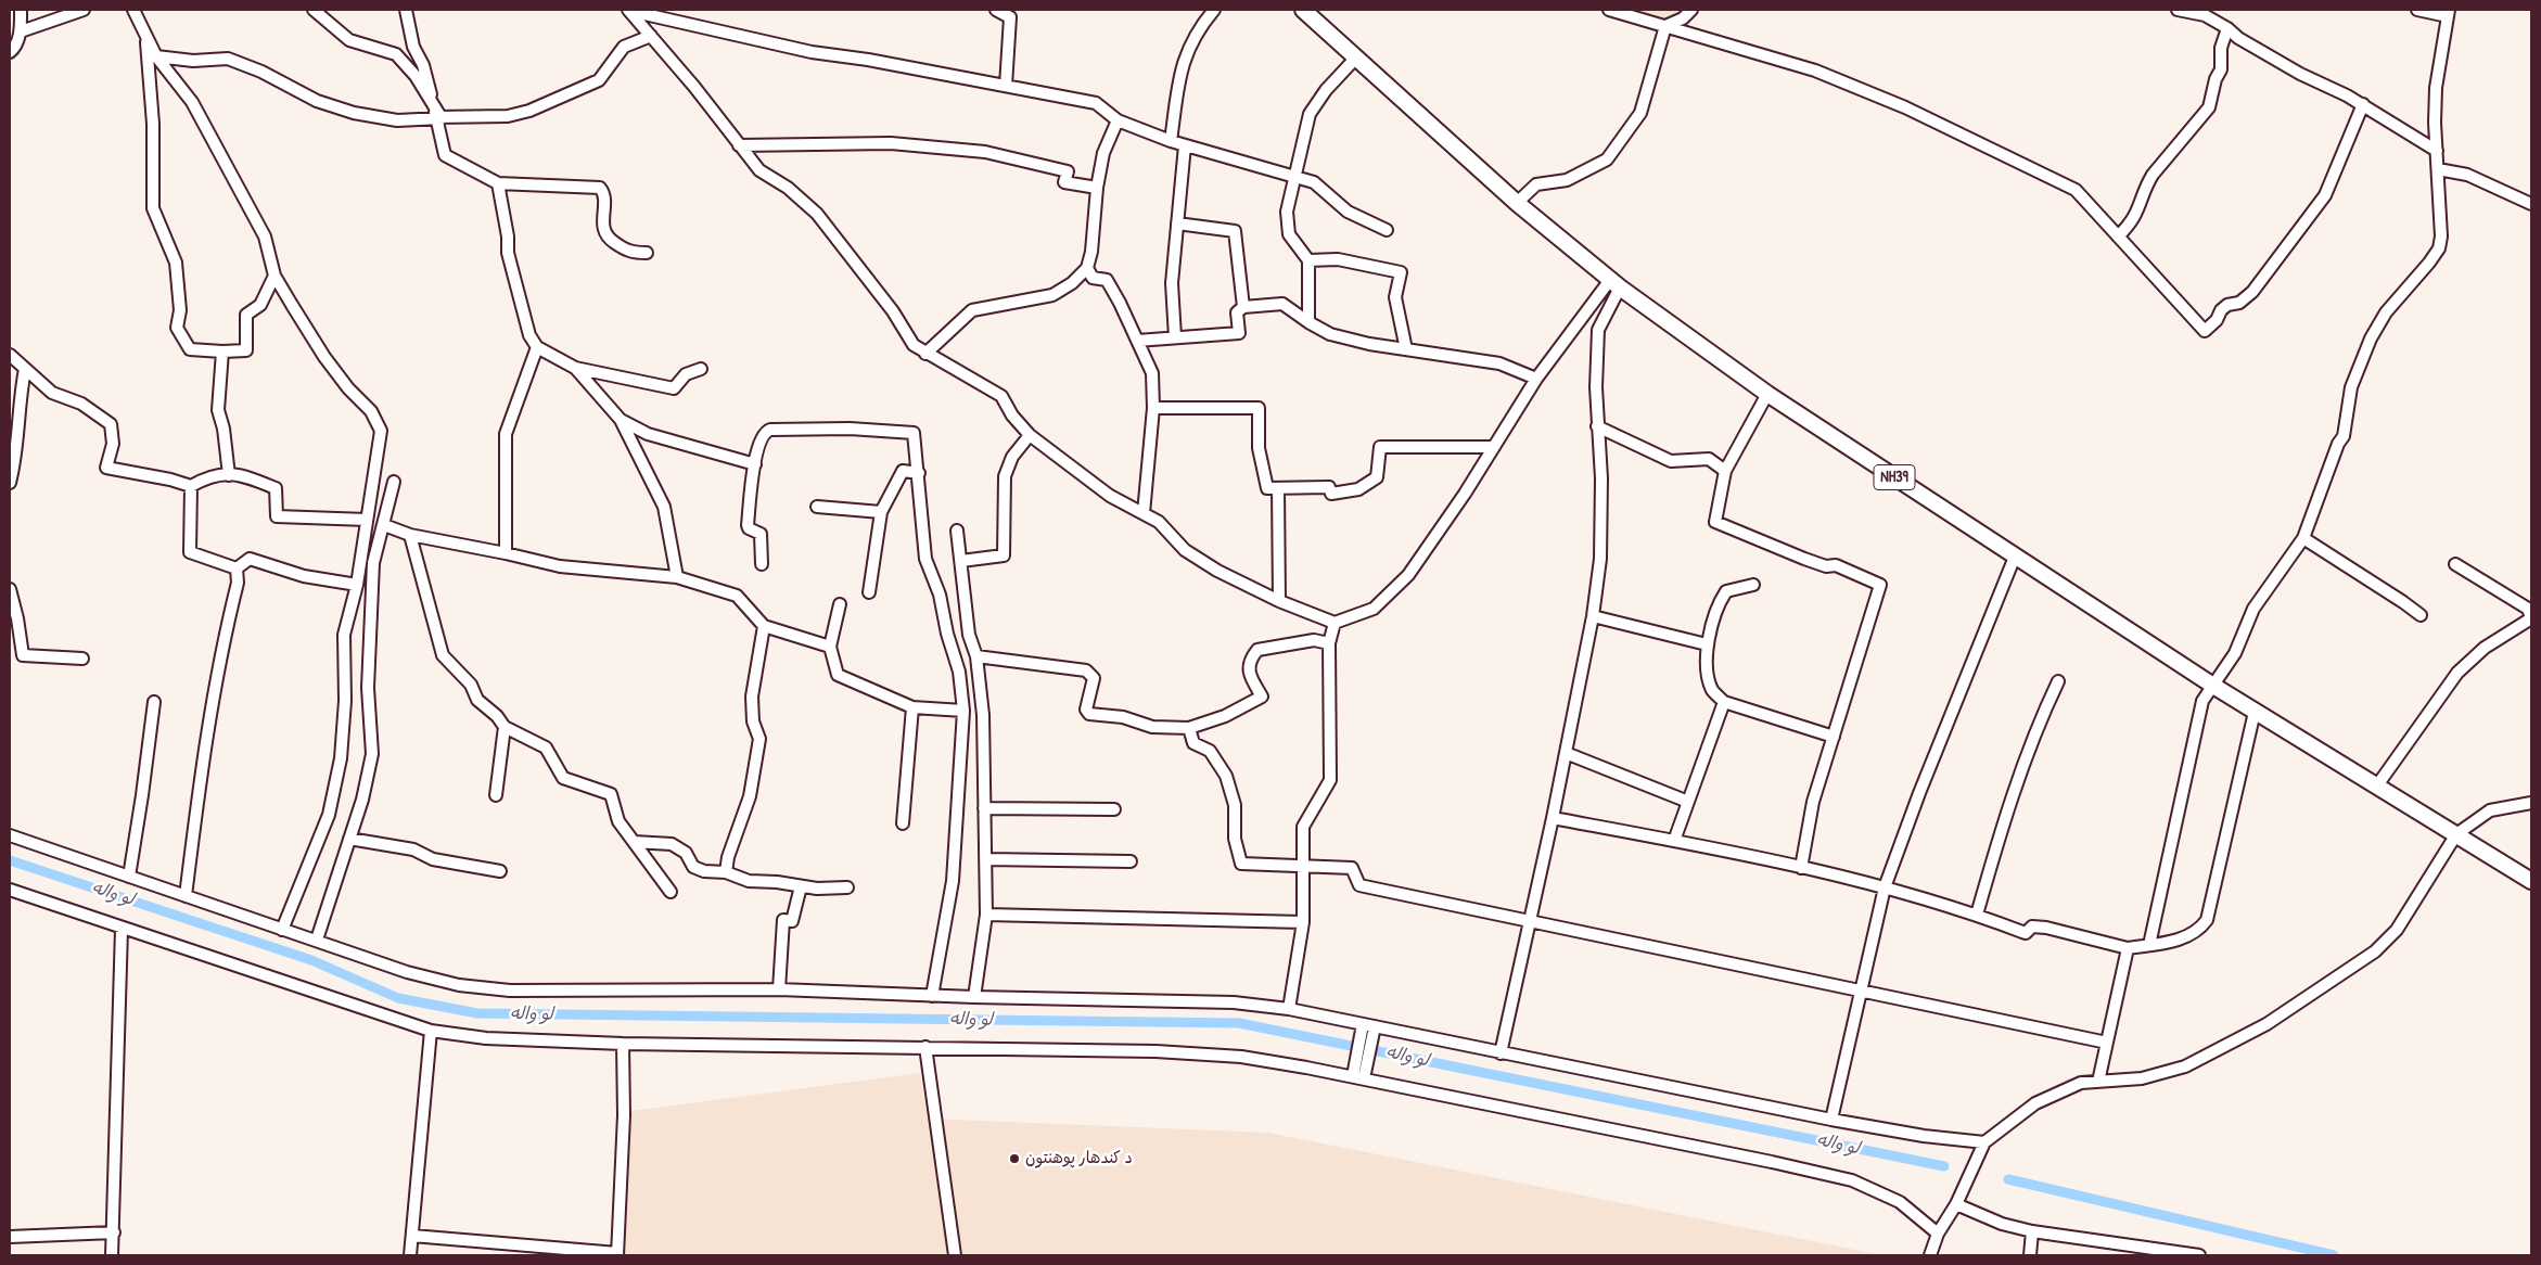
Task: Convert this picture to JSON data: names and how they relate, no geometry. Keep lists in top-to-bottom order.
{
  "streets": {
    "main road": ["NH39"]
  },
  "water": ["لو واله"],
  "places": ["د کندهار پوهنتون"]
}
